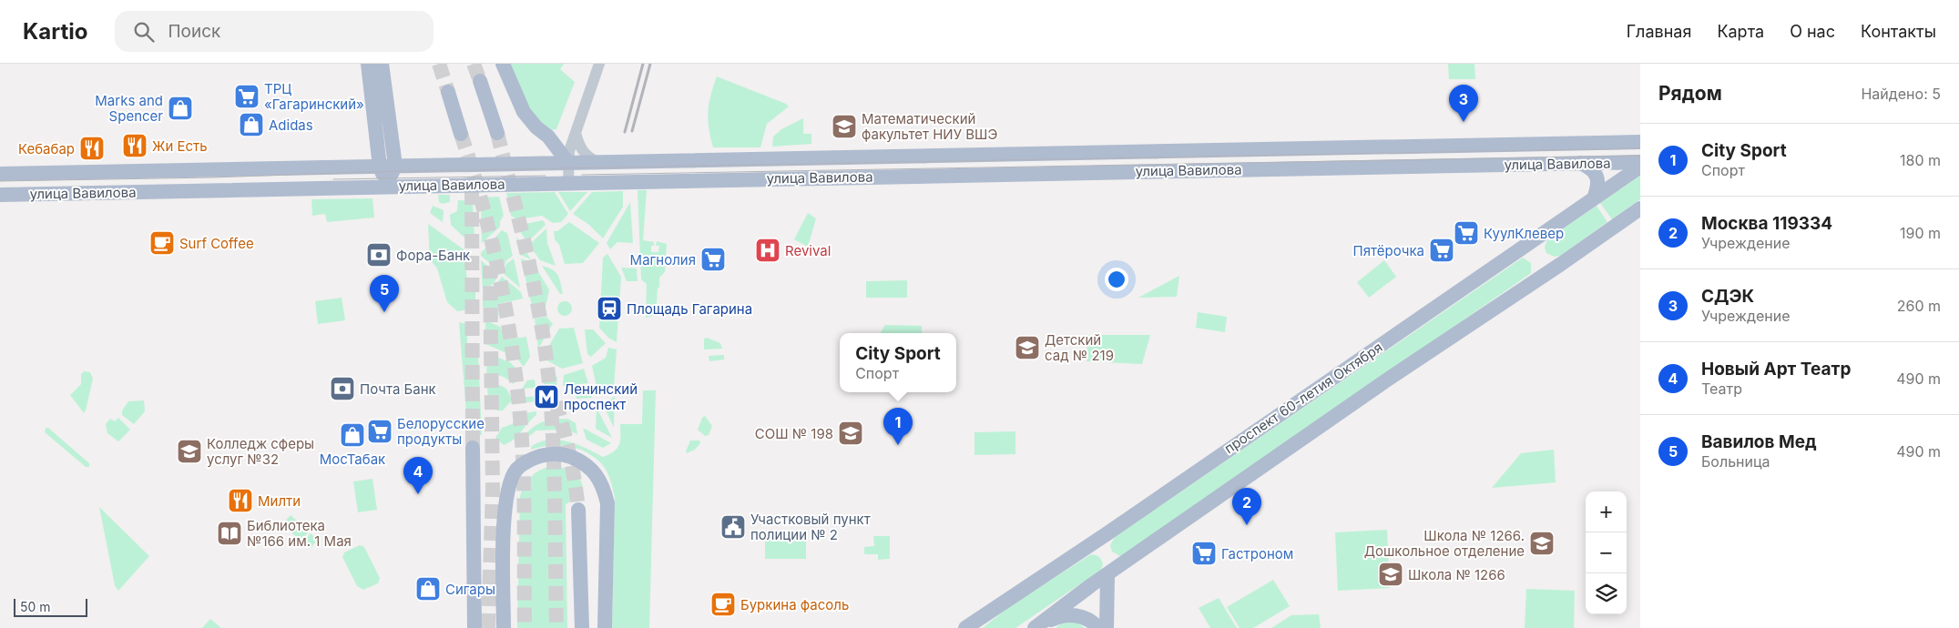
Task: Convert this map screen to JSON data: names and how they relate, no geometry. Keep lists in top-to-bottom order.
{
  "streets": {
    "main road": ["улица Вавилова", "проспект 60-летия Октября"]
  },
  "places": {
    "supermarket": [
      "ТРЦ «Гагаринский»",
      "КуулКлевер",
      "Пятёрочка",
      "Магнолия",
      "Белорусские продукты",
      "Гастроном"
    ],
    "shop": [
      "Marks and Spencer",
      "Adidas",
      "МосТабак",
      "Сигары"
    ],
    "school or university": [
      "Математический факультет НИУ ВШЭ",
      "Детский сад № 219",
      "СОШ № 198",
      "Колледж сферы услуг №32",
      "Школа № 1266. Дошкольное отделение",
      "Школа № 1266"
    ],
    "restaurant": ["Жи Есть", "Кебабар", "Милти"],
    "cafe": ["Surf Coffee", "Буркина фасоль"],
    "hospital": ["Revival"],
    "bank": ["Фора-Банк", "Почта Банк"],
    "station": ["Площадь Гагарина"],
    "metro station": ["Ленинский проспект"],
    "public building": ["Участковый пункт полиции № 2"],
    "library": ["Библиотека №166 им. 1 Мая"]
  },
  "scale_bar": "50 m",
  "page": {
    "header": "Kartio",
    "search": "Поиск",
    "nav": [
      "Главная",
      "Карта",
      "О нас",
      "Контакты"
    ],
    "heading": ["Рядом", "Найдено: 5"],
    "pins": [
      "3",
      "5",
      "1",
      "4",
      "2"
    ],
    "list": [
      {
        "mark": "1",
        "name": "City Sport",
        "note": "Спорт",
        "value": "180 m"
      },
      {
        "mark": "2",
        "name": "Москва 119334",
        "note": "Учреждение",
        "value": "190 m"
      },
      {
        "mark": "3",
        "name": "СДЭК",
        "note": "Учреждение",
        "value": "260 m"
      },
      {
        "mark": "4",
        "name": "Новый Арт Театр",
        "note": "Театр",
        "value": "490 m"
      },
      {
        "mark": "5",
        "name": "Вавилов Мед",
        "note": "Больница",
        "value": "490 m"
      }
    ],
    "popup": ["City Sport", "Спорт"],
    "map_buttons": ["+", "−"],
    "scale": "50 m"
  }
}
